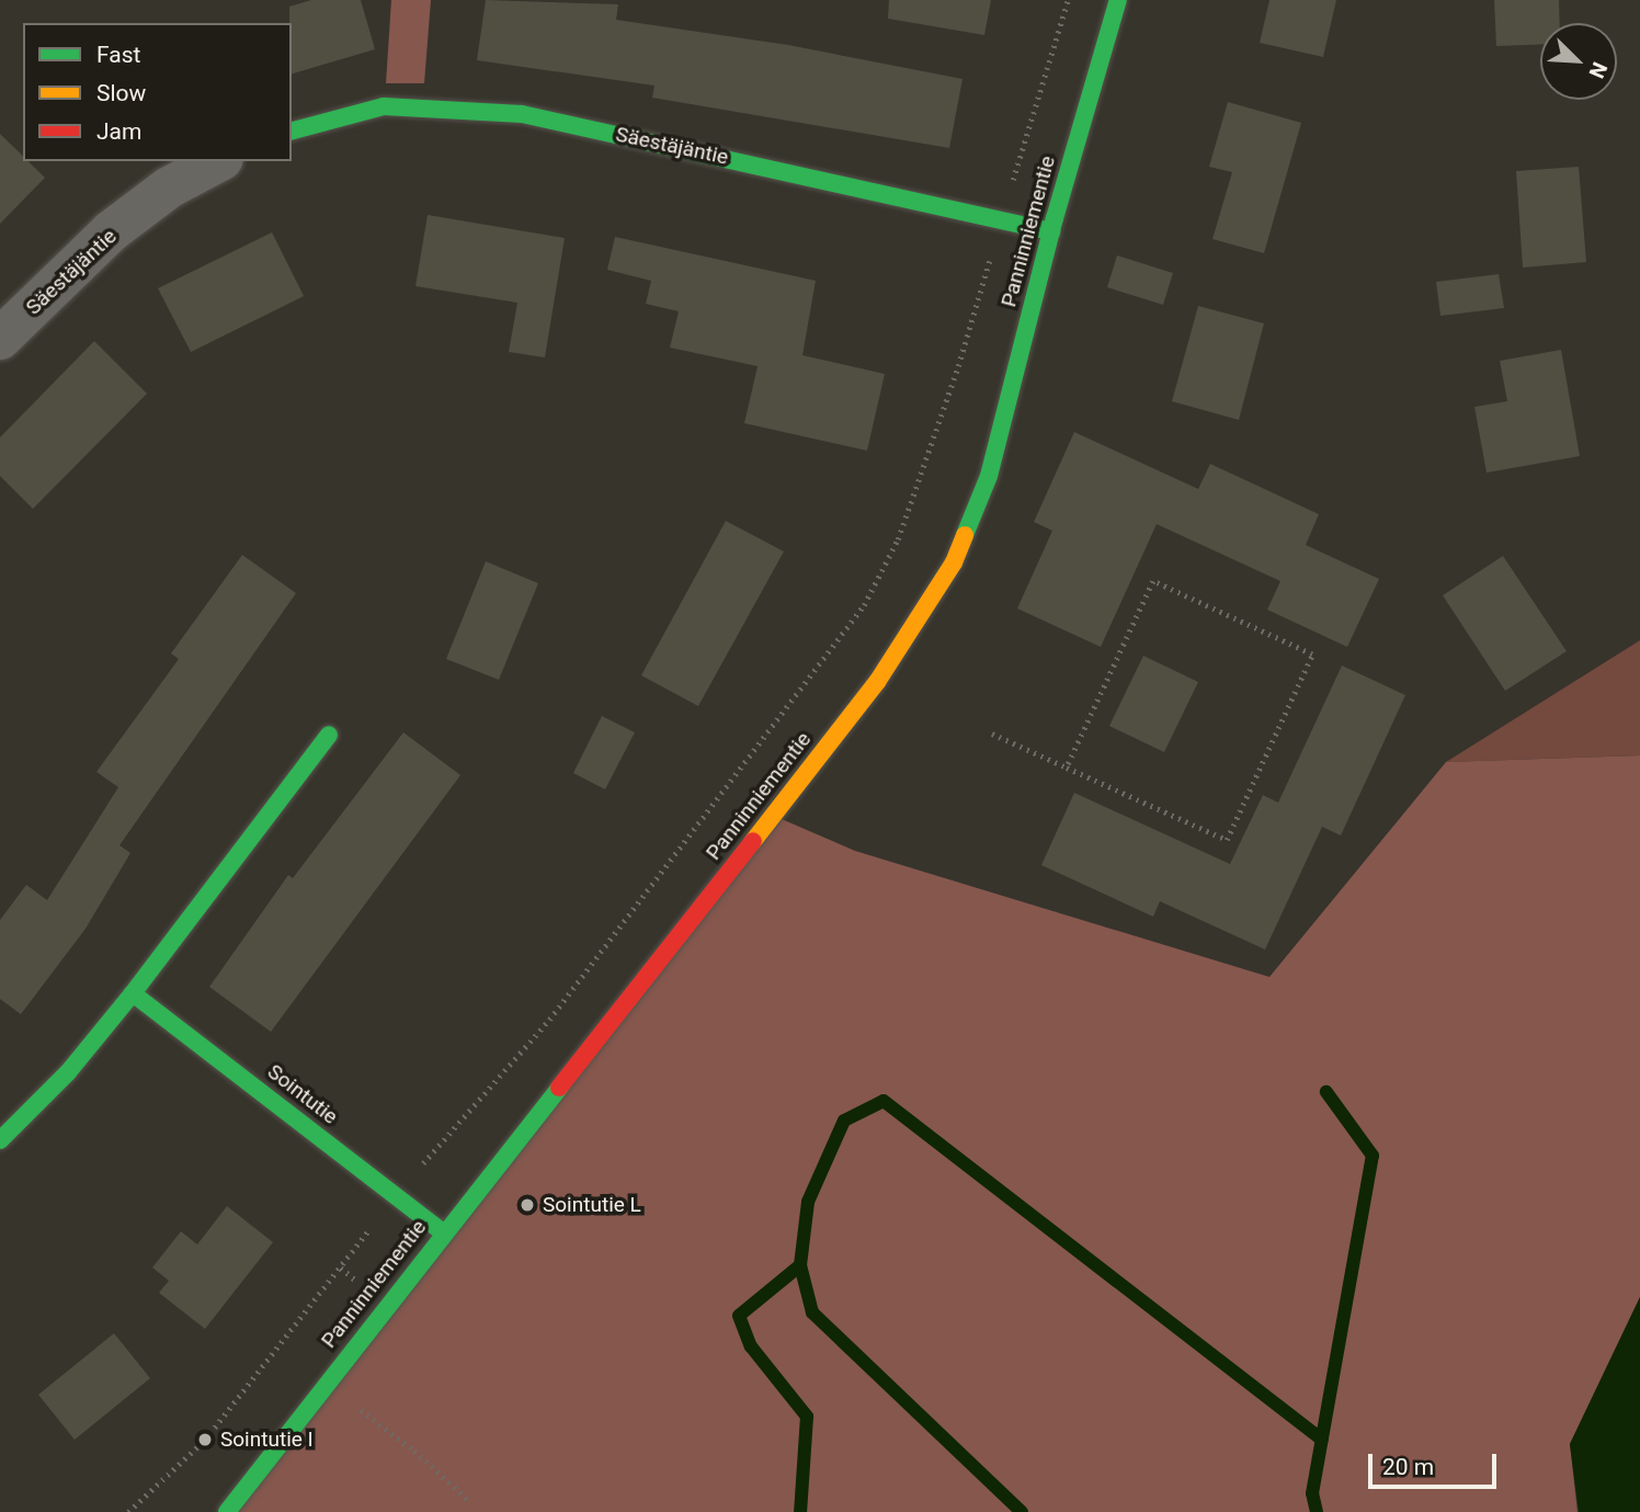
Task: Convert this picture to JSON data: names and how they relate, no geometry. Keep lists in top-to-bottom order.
{
  "streets": {
    "street": ["Säestäjäntie", "Panninniementie", "Sointutie"]
  },
  "crossings": [
    ["Säestäjäntie", "Panninniementie"],
    ["Panninniementie", "Sointutie"]
  ],
  "places": ["Sointutie L", "Sointutie I"],
  "legend": ["Fast", "Slow", "Jam"],
  "scale_bar": "20 m",
  "north": "bottom right"
}
